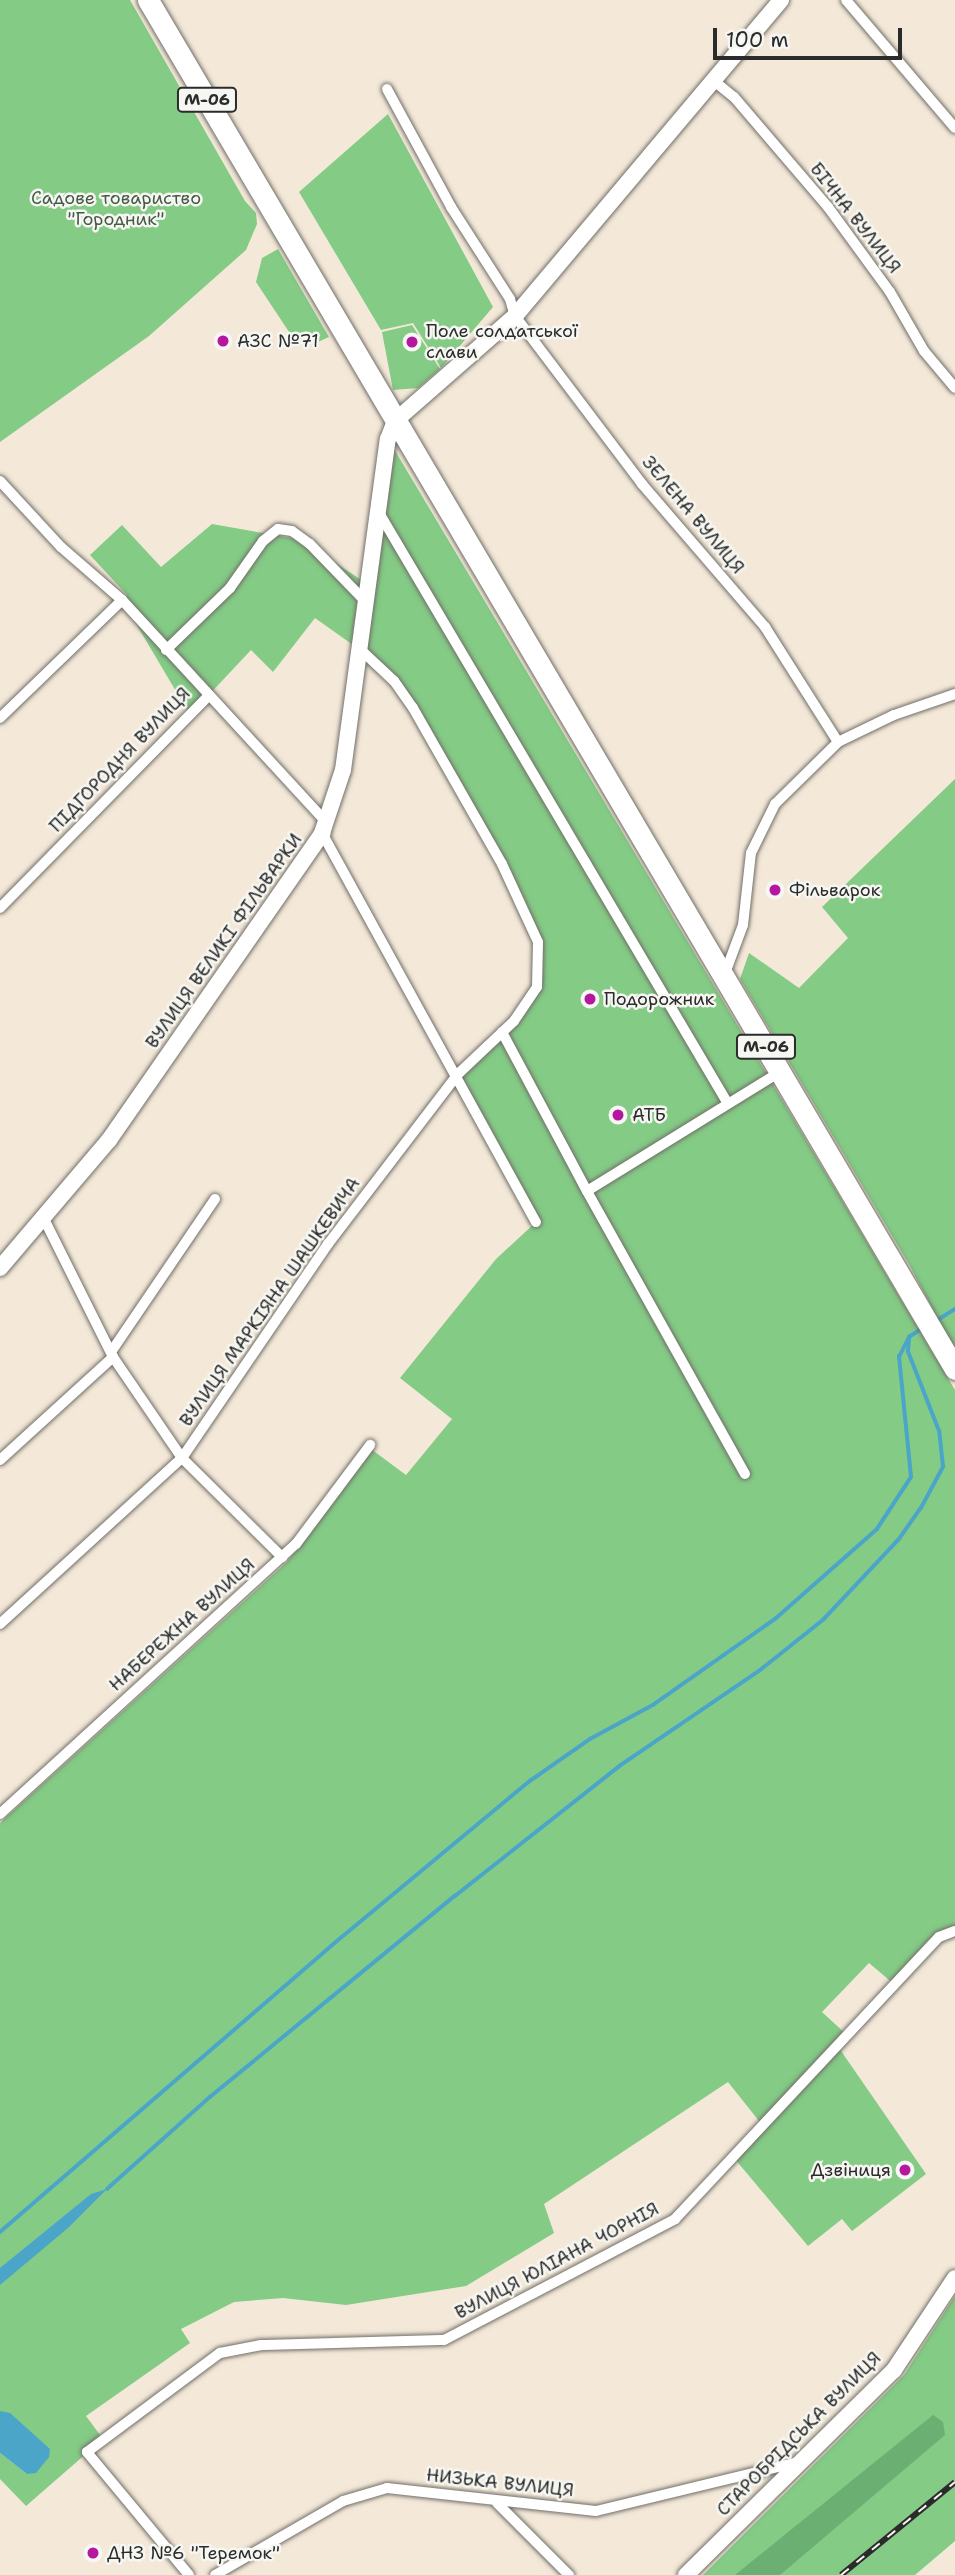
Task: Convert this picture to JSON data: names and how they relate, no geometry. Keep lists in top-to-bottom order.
{
  "streets": {
    "highway": ["М-06"],
    "street": [
      "БІЧНА ВУЛИЦЯ",
      "ЗЕЛЕНА ВУЛИЦЯ",
      "ПІДГОРОДНЯ ВУЛИЦЯ",
      "ВУЛИЦЯ ВЕЛИКІ ФІЛЬВАРКИ",
      "ВУЛИЦЯ МАРКІЯНА ШАШКЕВИЧА",
      "НАБЕРЕЖНА ВУЛИЦЯ",
      "ВУЛИЦЯ ЮЛІАНА ЧОРНІЯ",
      "СТАРОБРІДСЬКА ВУЛИЦЯ",
      "НИЗЬКА ВУЛИЦЯ"
    ]
  },
  "crossings": [
    ["М-06", "ВУЛИЦЯ ВЕЛИКІ ФІЛЬВАРКИ"],
    ["ВУЛИЦЯ ВЕЛИКІ ФІЛЬВАРКИ", "ВУЛИЦЯ МАРКІЯНА ШАШКЕВИЧА"],
    ["СТАРОБРІДСЬКА ВУЛИЦЯ", "НИЗЬКА ВУЛИЦЯ"]
  ],
  "parks": ["Садове товариство \"Городник\""],
  "places": [
    "АЗС №71",
    "Поле солдатської слави",
    "Фільварок",
    "Подорожник",
    "АТБ",
    "Дзвіниця",
    "ДНЗ №6 \"Теремок\""
  ],
  "scale_bar": "100 m"
}
